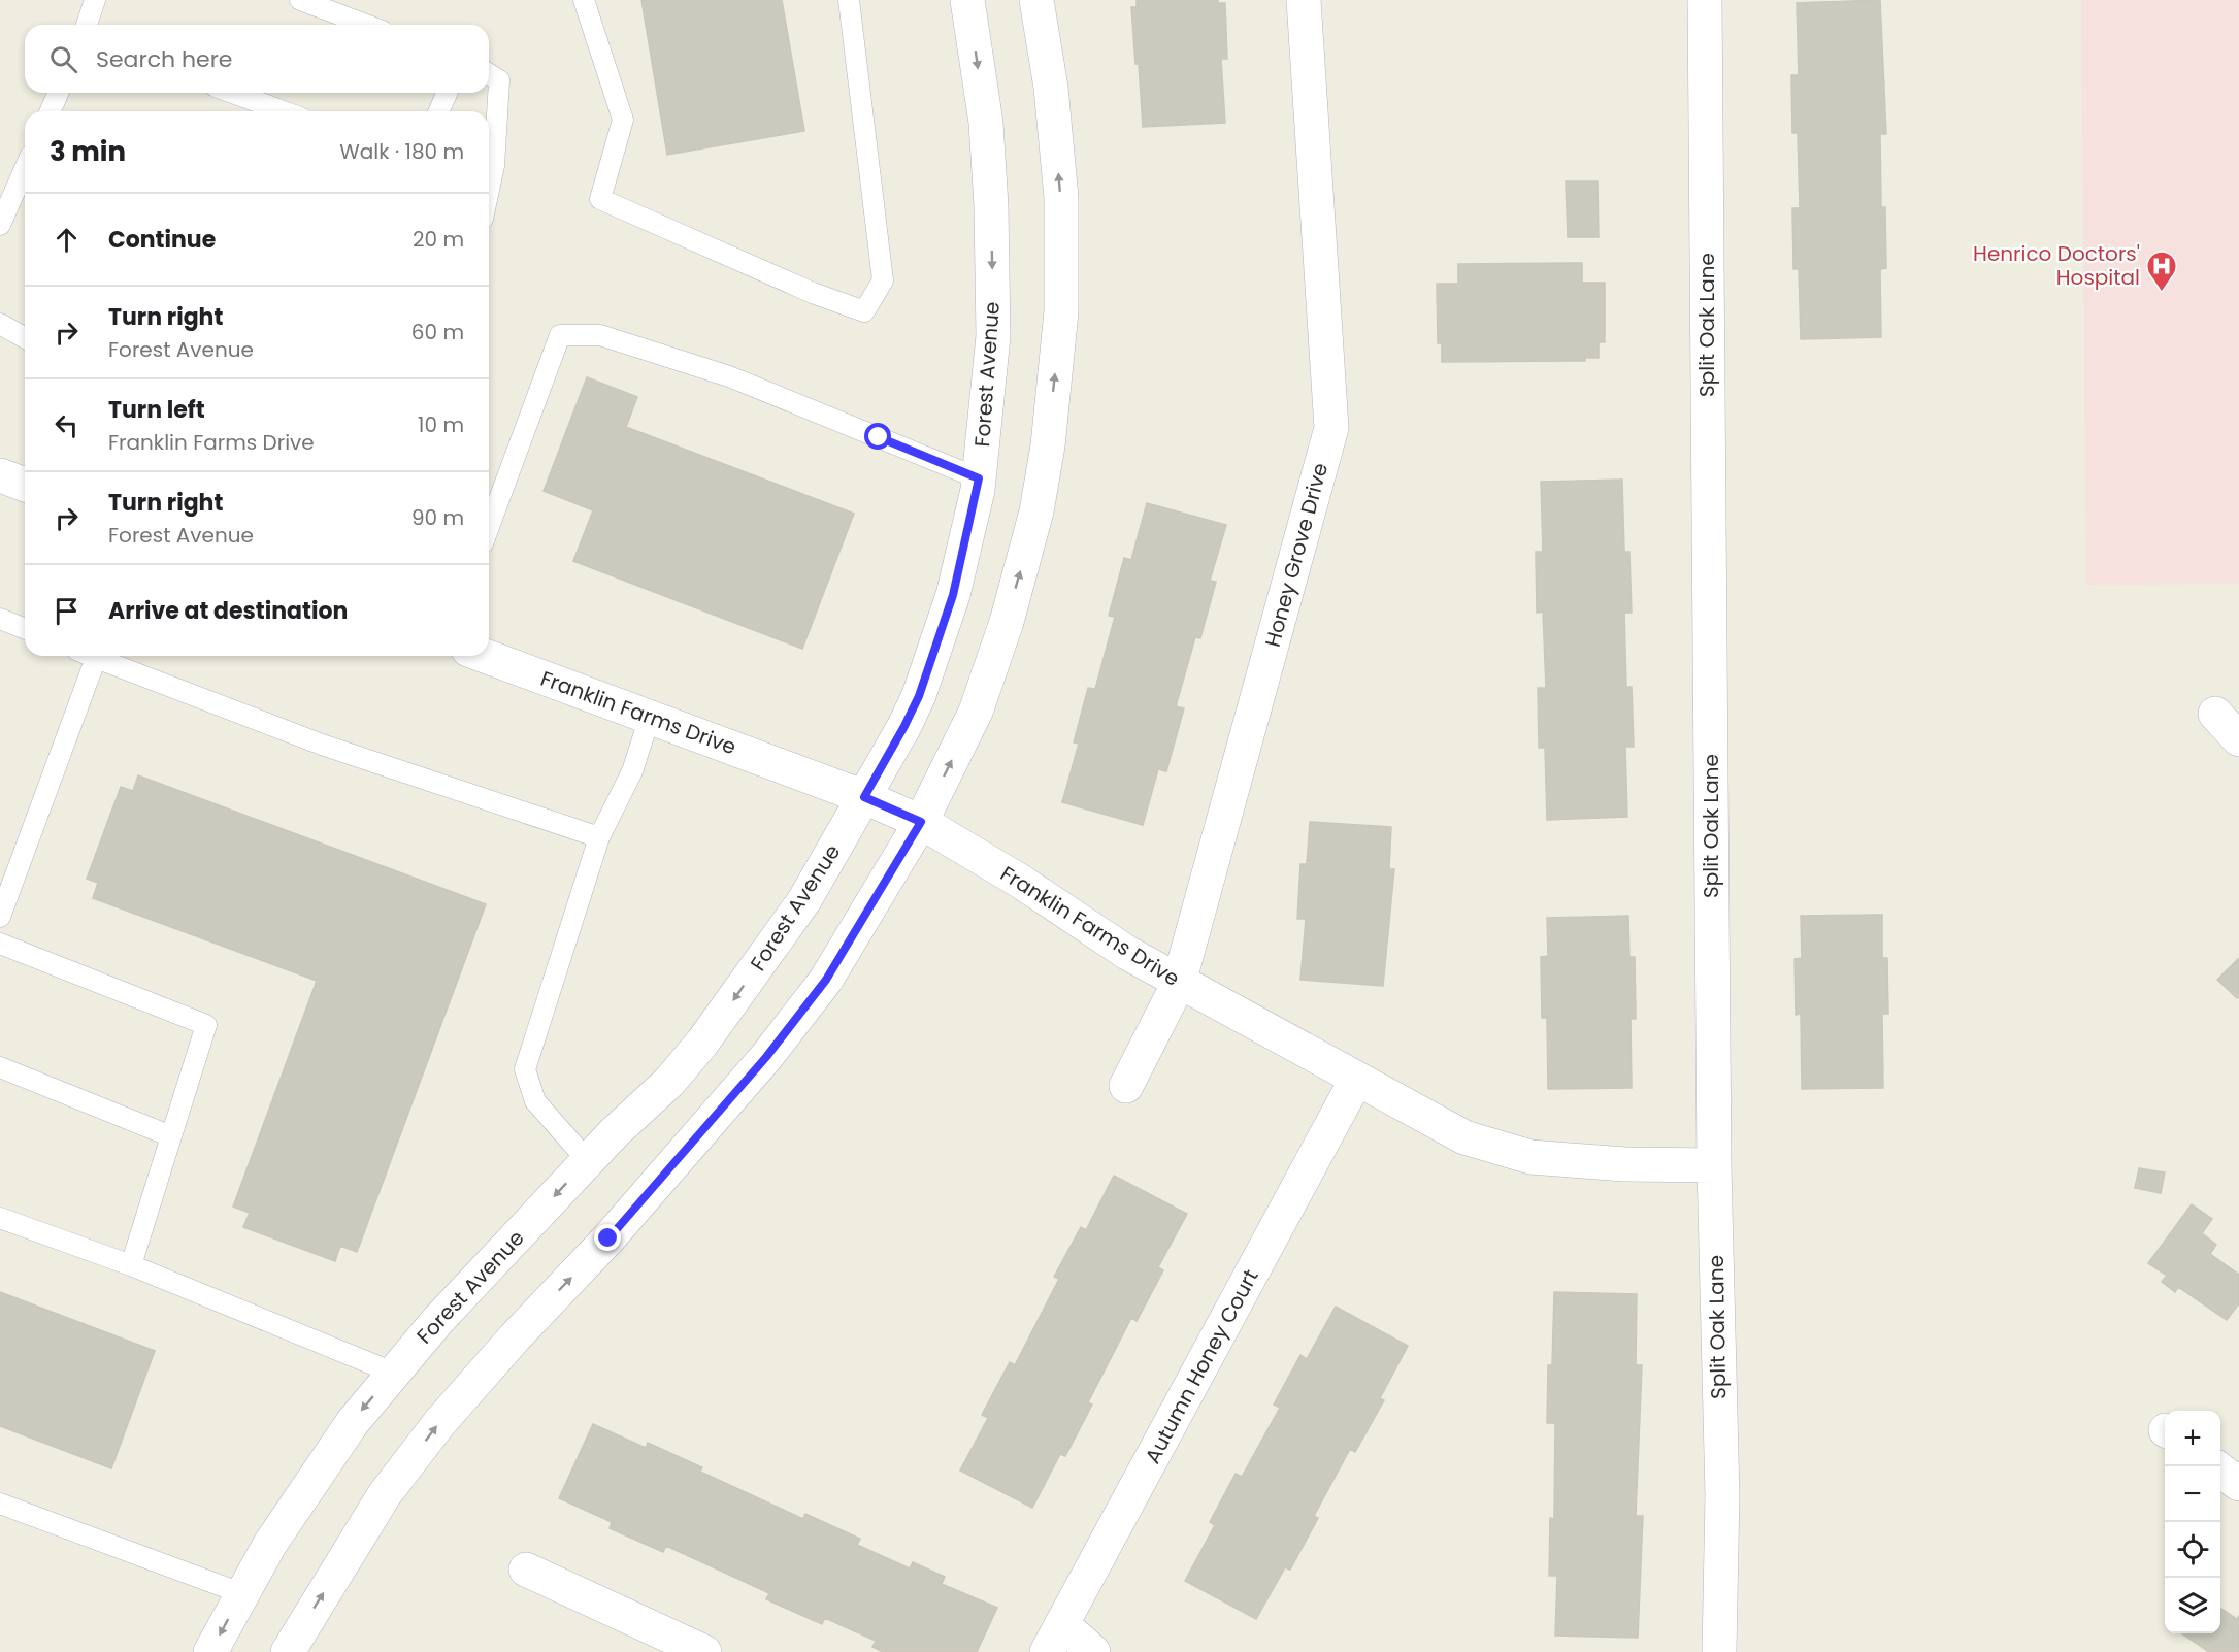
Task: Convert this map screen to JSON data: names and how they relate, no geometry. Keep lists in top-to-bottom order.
{
  "streets": {
    "street": [
      "Split Oak Lane",
      "Forest Avenue",
      "Honey Grove Drive",
      "Franklin Farms Drive",
      "Autumn Honey Court"
    ]
  },
  "crossings": [
    ["Split Oak Lane", "Franklin Farms Drive"],
    ["Forest Avenue", "Franklin Farms Drive"],
    ["Honey Grove Drive", "Franklin Farms Drive"],
    ["Franklin Farms Drive", "Autumn Honey Court"]
  ],
  "places": {
    "hospital": ["Henrico Doctors' Hospital"]
  },
  "page": {
    "search": "Search here",
    "heading": ["3 min", "Walk · 180 m"],
    "list": [
      ["Continue", "20 m"],
      ["Turn right", "Forest Avenue", "60 m"],
      ["Turn left", "Franklin Farms Drive", "10 m"],
      ["Turn right", "Forest Avenue", "90 m"],
      "Arrive at destination"
    ],
    "map_buttons": ["+", "−"]
  }
}
